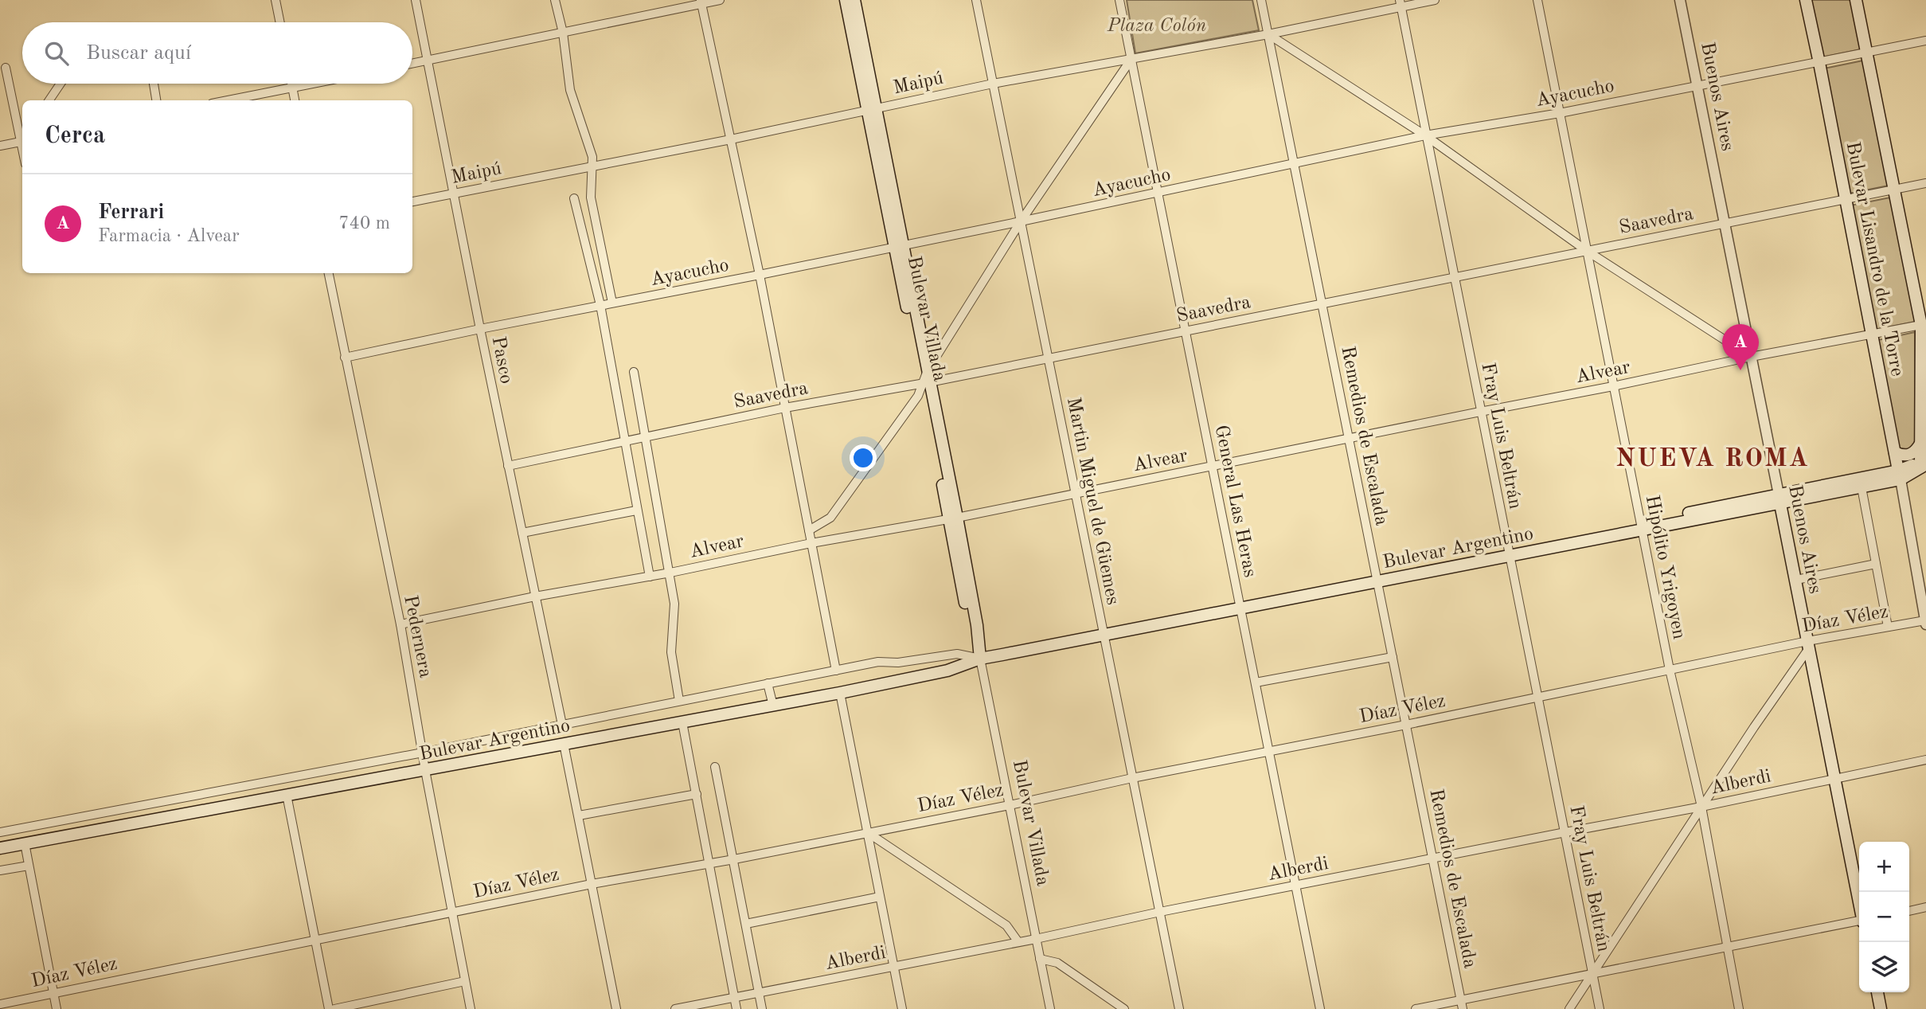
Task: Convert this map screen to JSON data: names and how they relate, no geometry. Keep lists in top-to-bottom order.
{
  "streets": {
    "main road": [
      "Buenos Aires",
      "Bulevar Lisandro de la Torre",
      "Bulevar Villada",
      "Bulevar Argentino"
    ],
    "street": [
      "Maipú",
      "Ayacucho",
      "Saavedra",
      "Pasco",
      "Alvear",
      "Remedios de Escalada",
      "Fray Luis Beltrán",
      "Martin Miguel de Güemes",
      "General Las Heras",
      "Hipólito Yrigoyen",
      "Díaz Vélez",
      "Pedernera",
      "Alberdi"
    ]
  },
  "crossings": [
    ["Maipú", "Bulevar Villada"],
    ["Maipú", "Pasco"],
    ["Maipú", "Remedios de Escalada"],
    ["Maipú", "Fray Luis Beltrán"],
    ["Maipú", "Martin Miguel de Güemes"],
    ["Maipú", "General Las Heras"],
    ["Ayacucho", "Buenos Aires"],
    ["Ayacucho", "Bulevar Lisandro de la Torre"],
    ["Ayacucho", "Bulevar Villada"],
    ["Ayacucho", "Pasco"],
    ["Ayacucho", "Remedios de Escalada"],
    ["Ayacucho", "Fray Luis Beltrán"],
    ["Ayacucho", "Martin Miguel de Güemes"],
    ["Ayacucho", "General Las Heras"],
    ["Ayacucho", "Hipólito Yrigoyen"],
    ["Ayacucho", "Pedernera"],
    ["Buenos Aires", "Saavedra"],
    ["Buenos Aires", "Alvear"],
    ["Buenos Aires", "Bulevar Argentino"],
    ["Buenos Aires", "Díaz Vélez"],
    ["Buenos Aires", "Alberdi"],
    ["Saavedra", "Bulevar Lisandro de la Torre"],
    ["Saavedra", "Bulevar Villada"],
    ["Saavedra", "Pasco"],
    ["Saavedra", "Remedios de Escalada"],
    ["Saavedra", "Fray Luis Beltrán"],
    ["Saavedra", "Martin Miguel de Güemes"],
    ["Saavedra", "General Las Heras"],
    ["Saavedra", "Hipólito Yrigoyen"],
    ["Bulevar Lisandro de la Torre", "Alvear"],
    ["Bulevar Lisandro de la Torre", "Bulevar Argentino"],
    ["Bulevar Lisandro de la Torre", "Díaz Vélez"],
    ["Bulevar Villada", "Alvear"],
    ["Bulevar Villada", "Bulevar Argentino"],
    ["Bulevar Villada", "Díaz Vélez"],
    ["Bulevar Villada", "Alberdi"],
    ["Pasco", "Alvear"],
    ["Alvear", "Remedios de Escalada"],
    ["Alvear", "Fray Luis Beltrán"],
    ["Alvear", "Martin Miguel de Güemes"],
    ["Alvear", "General Las Heras"],
    ["Alvear", "Hipólito Yrigoyen"],
    ["Alvear", "Pedernera"],
    ["Remedios de Escalada", "Bulevar Argentino"],
    ["Remedios de Escalada", "Díaz Vélez"],
    ["Remedios de Escalada", "Alberdi"],
    ["Fray Luis Beltrán", "Bulevar Argentino"],
    ["Fray Luis Beltrán", "Díaz Vélez"],
    ["Fray Luis Beltrán", "Alberdi"],
    ["Martin Miguel de Güemes", "Bulevar Argentino"],
    ["Martin Miguel de Güemes", "Díaz Vélez"],
    ["Martin Miguel de Güemes", "Alberdi"],
    ["General Las Heras", "Bulevar Argentino"],
    ["General Las Heras", "Díaz Vélez"],
    ["General Las Heras", "Alberdi"],
    ["Bulevar Argentino", "Hipólito Yrigoyen"],
    ["Bulevar Argentino", "Pedernera"],
    ["Hipólito Yrigoyen", "Díaz Vélez"],
    ["Hipólito Yrigoyen", "Alberdi"],
    ["Díaz Vélez", "Pedernera"]
  ],
  "districts": ["NUEVA ROMA"],
  "parks": ["Plaza Colón"],
  "page": {
    "search": "Buscar aquí",
    "heading": "Cerca",
    "list": [
      {
        "mark": "A",
        "name": "Ferrari",
        "note": "Farmacia · Alvear",
        "value": "740 m"
      }
    ],
    "pins": "A",
    "map_buttons": ["+", "−"]
  }
}
